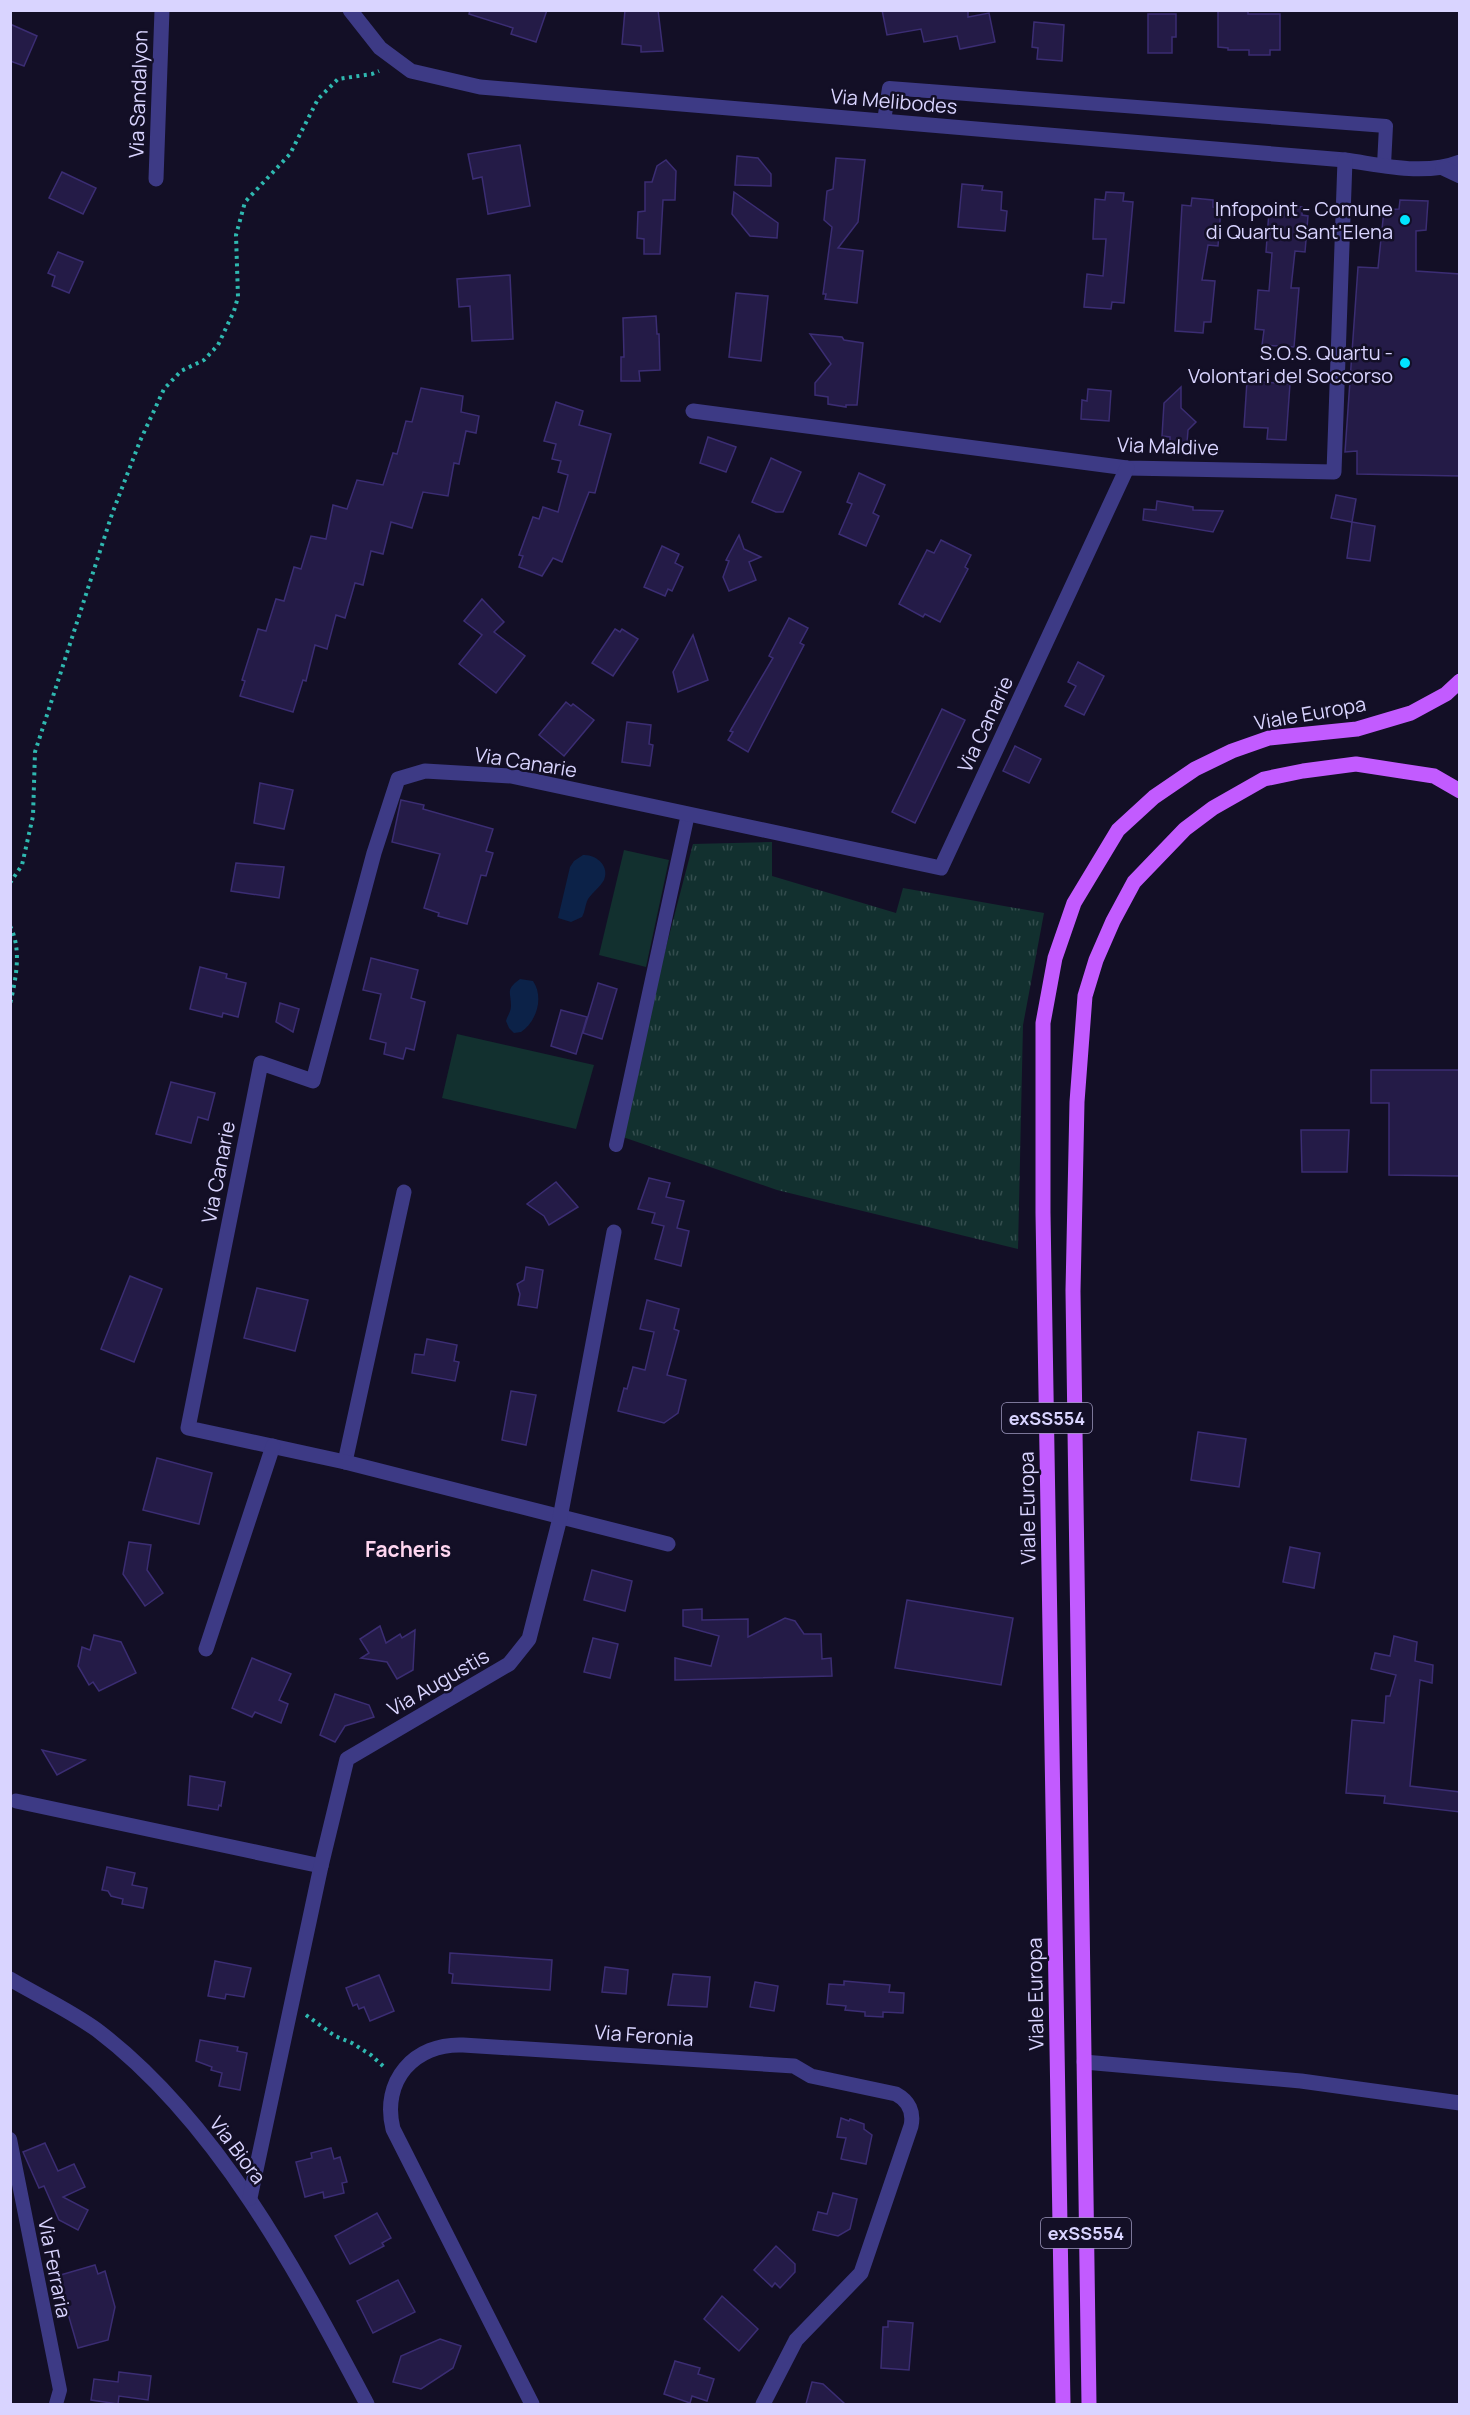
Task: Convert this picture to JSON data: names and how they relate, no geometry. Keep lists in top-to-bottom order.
{
  "streets": {
    "main road": ["Viale Europa", "exSS554"],
    "street": [
      "Via Sandalyon",
      "Via Melibodes",
      "Via Maldive",
      "Via Canarie",
      "Via Augustis",
      "Via Feronia",
      "Via Biora"
    ],
    "lane": ["Via Ferraria"]
  },
  "crossings": [
    ["Via Melibodes", "Via Maldive"],
    ["Via Maldive", "Via Canarie"],
    ["Via Augustis", "Via Biora"]
  ],
  "districts": ["Facheris"],
  "places": ["Infopoint - Comune di Quartu Sant'Elena", "S.O.S. Quartu - Volontari del Soccorso"]
}
